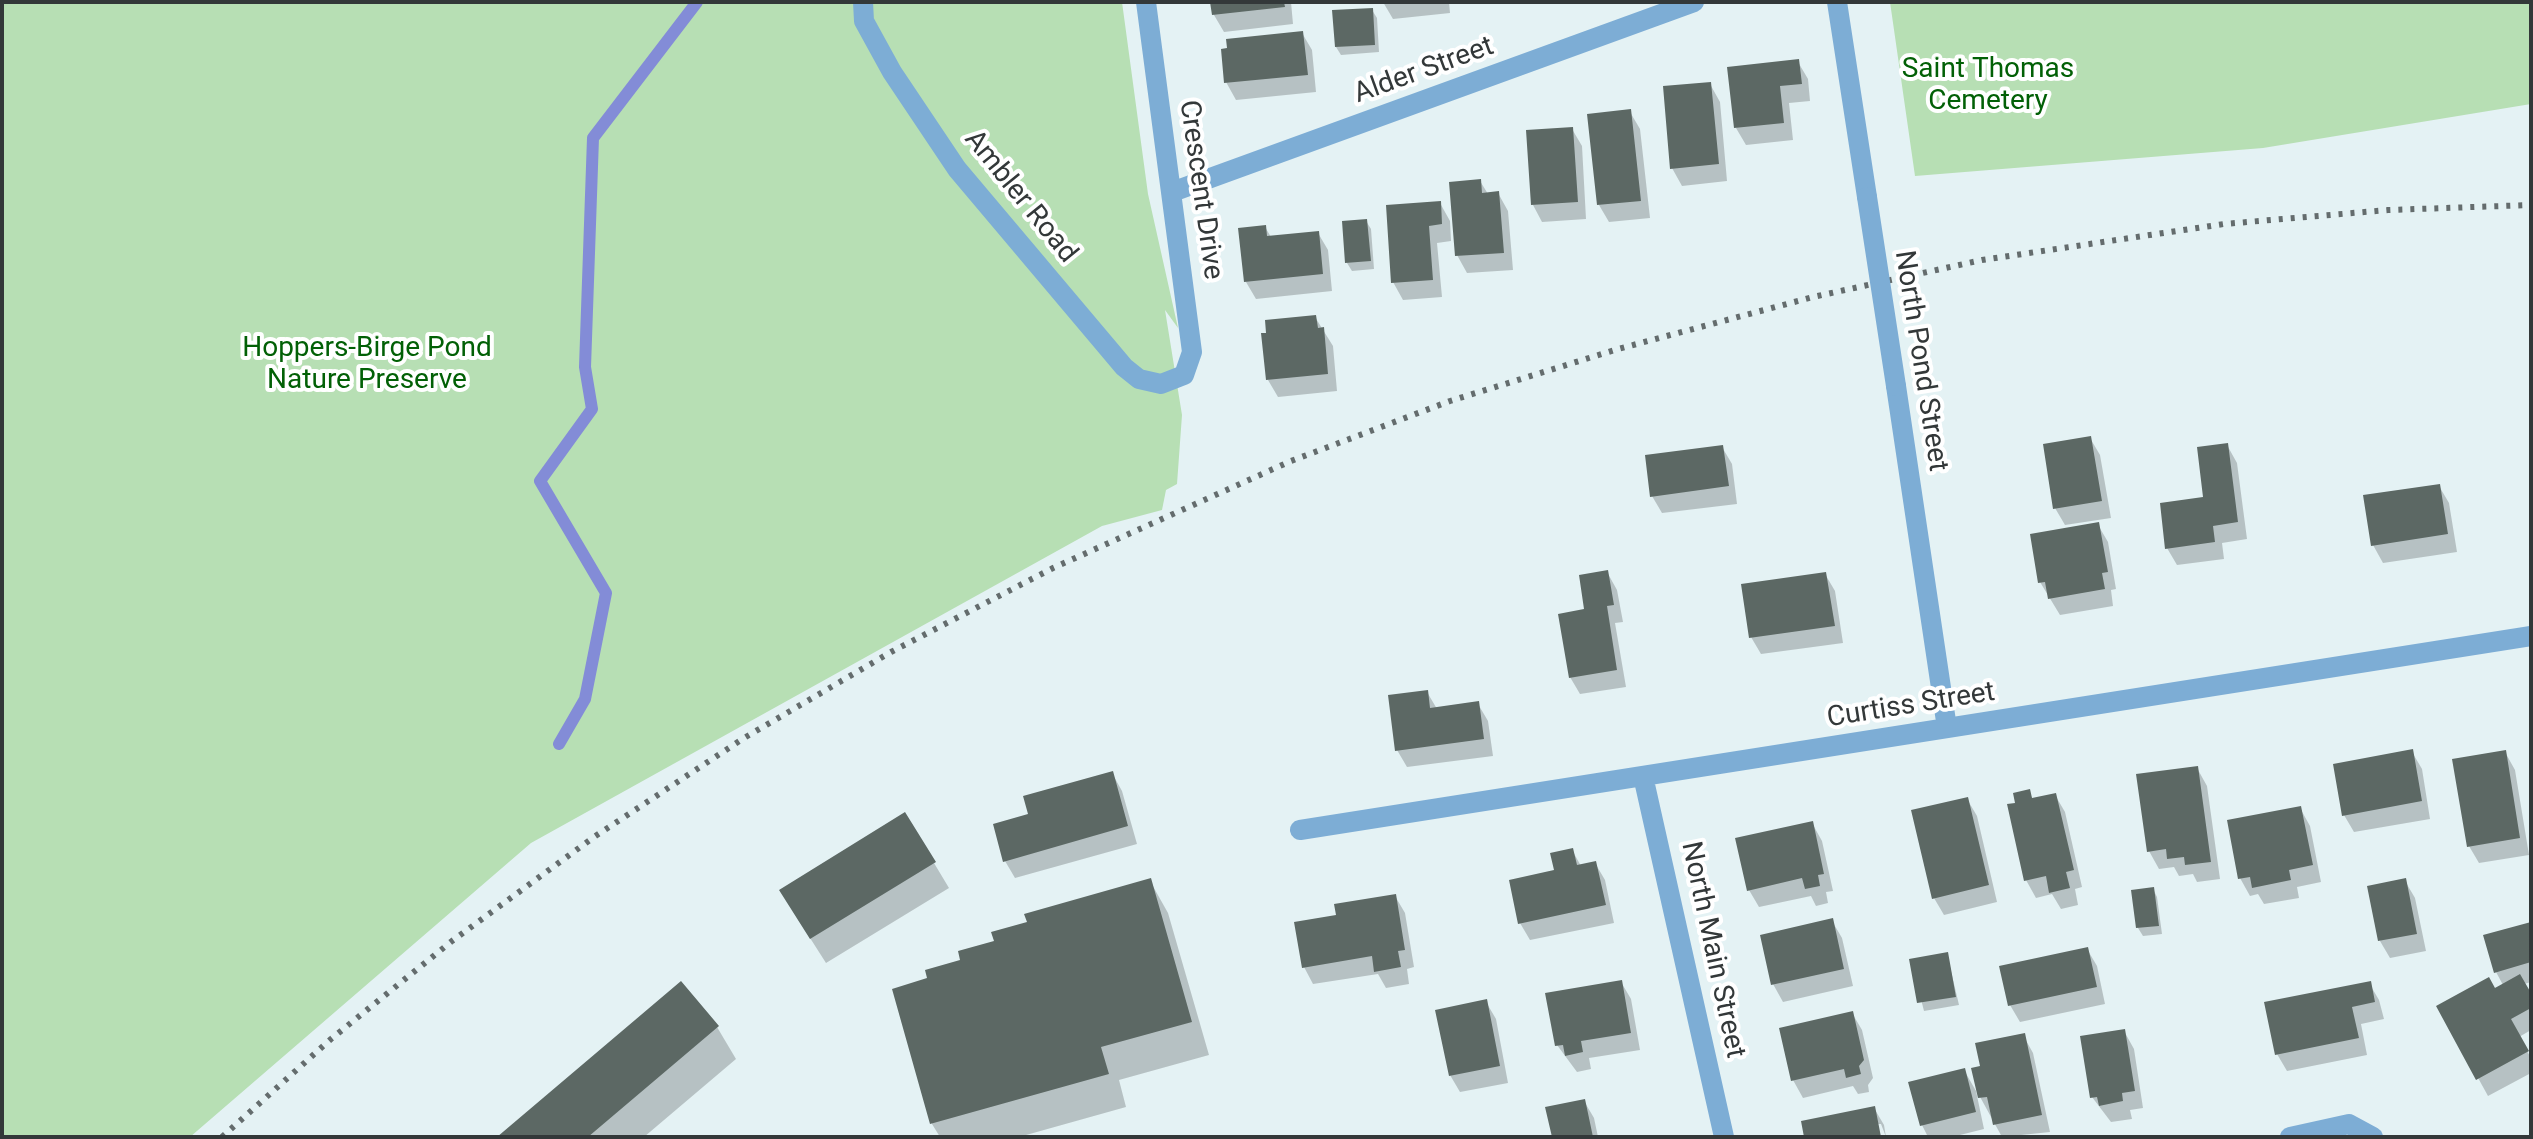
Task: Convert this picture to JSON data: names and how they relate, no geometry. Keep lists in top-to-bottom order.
{
  "streets": {
    "street": [
      "Alder Street",
      "Crescent Drive",
      "Ambler Road",
      "North Pond Street",
      "Curtiss Street",
      "North Main Street"
    ]
  },
  "crossings": [
    ["Alder Street", "Crescent Drive"],
    ["Crescent Drive", "Ambler Road"],
    ["North Pond Street", "Curtiss Street"],
    ["Curtiss Street", "North Main Street"]
  ],
  "parks": ["Saint Thomas Cemetery", "Hoppers-Birge Pond Nature Preserve"]
}
